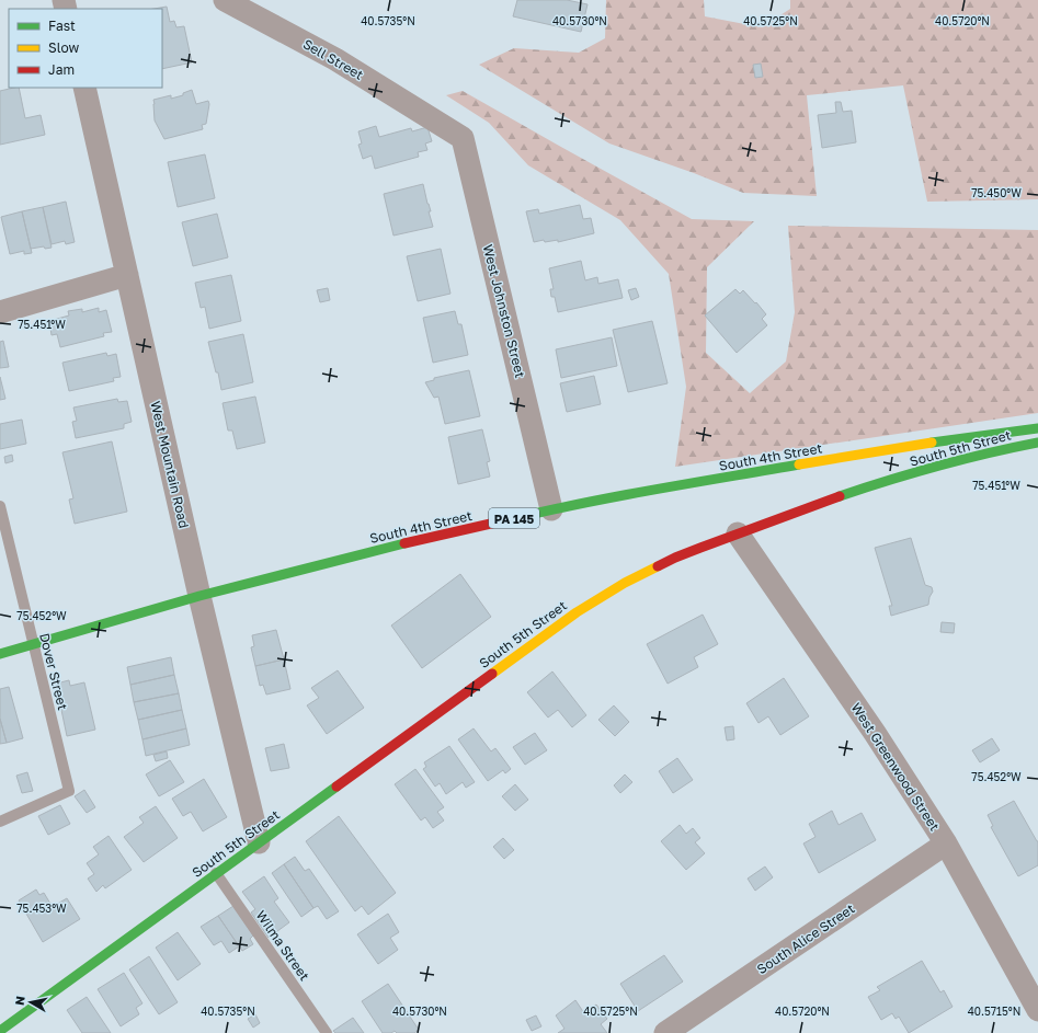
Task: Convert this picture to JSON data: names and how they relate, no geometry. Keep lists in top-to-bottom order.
{
  "streets": {
    "street": [
      "Sell Street",
      "West Johnston Street",
      "South 5th Street",
      "South 4th Street",
      "West Mountain Road",
      "PA 145",
      "West Greenwood Street",
      "South Alice Street"
    ],
    "lane": ["Dover Street", "Wilma Street"]
  },
  "crossings": [
    ["Sell Street", "West Johnston Street"],
    ["West Johnston Street", "South 4th Street"],
    ["South 5th Street", "West Mountain Road"],
    ["South 5th Street", "West Greenwood Street"],
    ["South 5th Street", "Wilma Street"],
    ["South 4th Street", "West Mountain Road"],
    ["South 4th Street", "Dover Street"],
    ["West Greenwood Street", "South Alice Street"]
  ],
  "legend": ["Fast", "Slow", "Jam"],
  "north": "left",
  "coordinates": [
    "40.5735°N",
    "40.5730°N",
    "40.5725°N",
    "40.5720°N",
    "75.450°W",
    "75.451°W",
    "75.452°W",
    "75.453°W",
    "40.5715°N"
  ]
}
